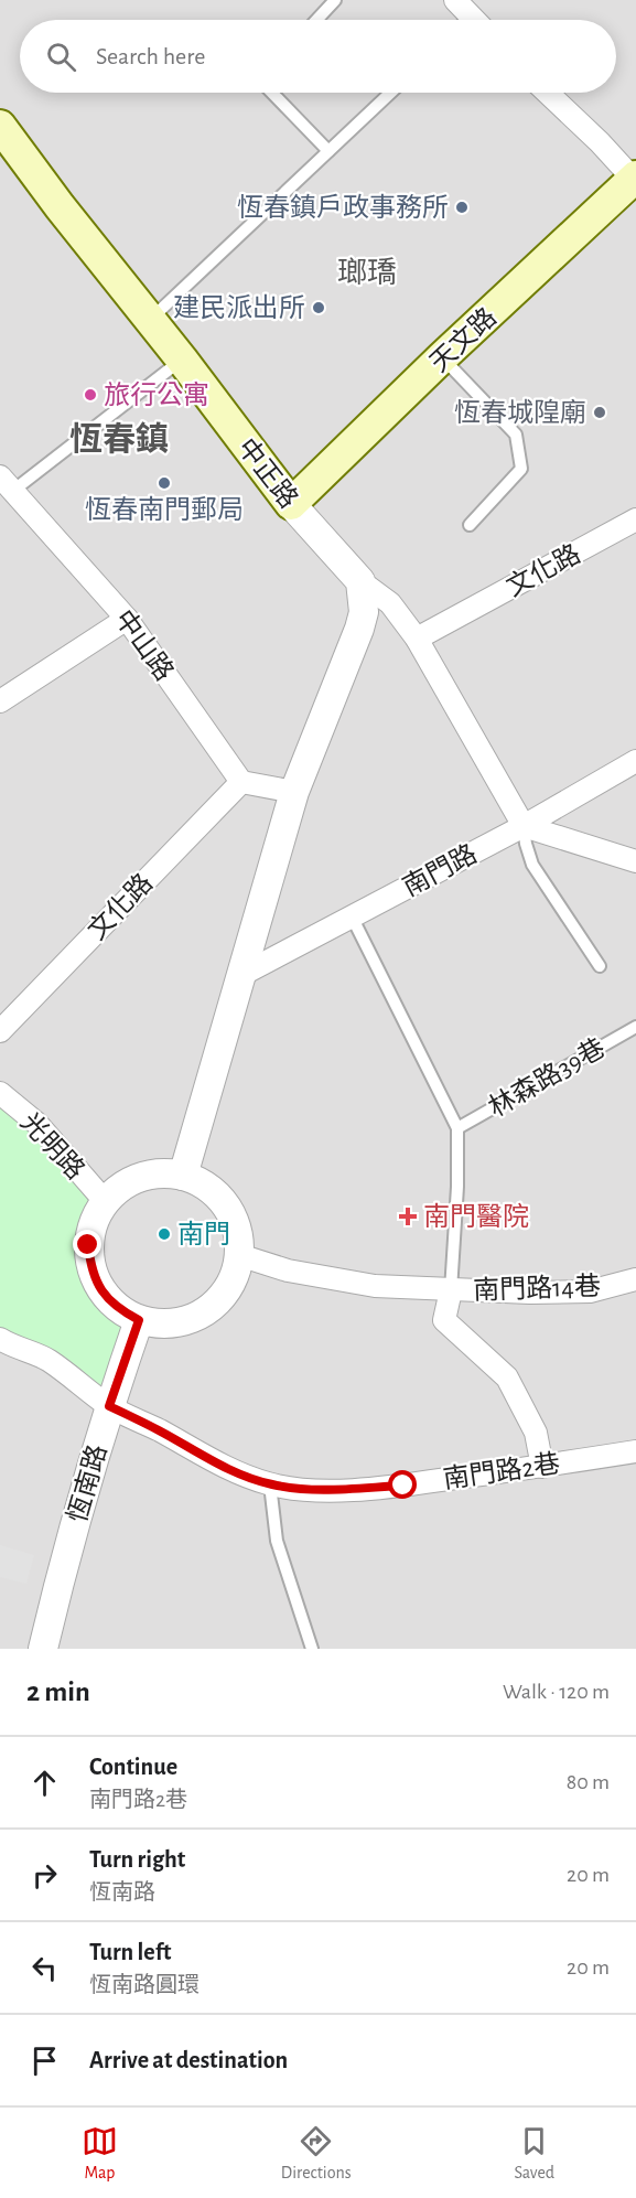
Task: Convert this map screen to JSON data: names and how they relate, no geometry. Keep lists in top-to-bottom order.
{
  "streets": {
    "main road": ["天文路", "中正路"],
    "street": [
      "文化路",
      "中山路",
      "南門路",
      "光明路",
      "南門路14巷",
      "南門路2巷",
      "恆南路"
    ],
    "lane": ["林森路39巷"]
  },
  "crossings": [
    ["天文路", "中正路"],
    ["中正路", "文化路"],
    ["中正路", "南門路"],
    ["文化路", "中山路"],
    ["光明路", "恆南路"],
    ["南門路14巷", "南門路2巷"],
    ["南門路2巷", "恆南路"]
  ],
  "districts": ["瑯𤩝", "恆春鎮"],
  "places": {
    "other": [
      "恆春鎮戶政事務所",
      "建民派出所",
      "旅行公寓",
      "恆春城隍廟",
      "恆春南門郵局",
      "南門"
    ],
    "health": ["南門醫院"]
  },
  "page": {
    "search": "Search here",
    "heading": ["2 min", "Walk · 120 m"],
    "list": [
      ["Continue", "南門路2巷", "80 m"],
      ["Turn right", "恆南路", "20 m"],
      ["Turn left", "恆南路圓環", "20 m"],
      "Arrive at destination"
    ],
    "nav": ["Map", "Directions", "Saved"]
  }
}
